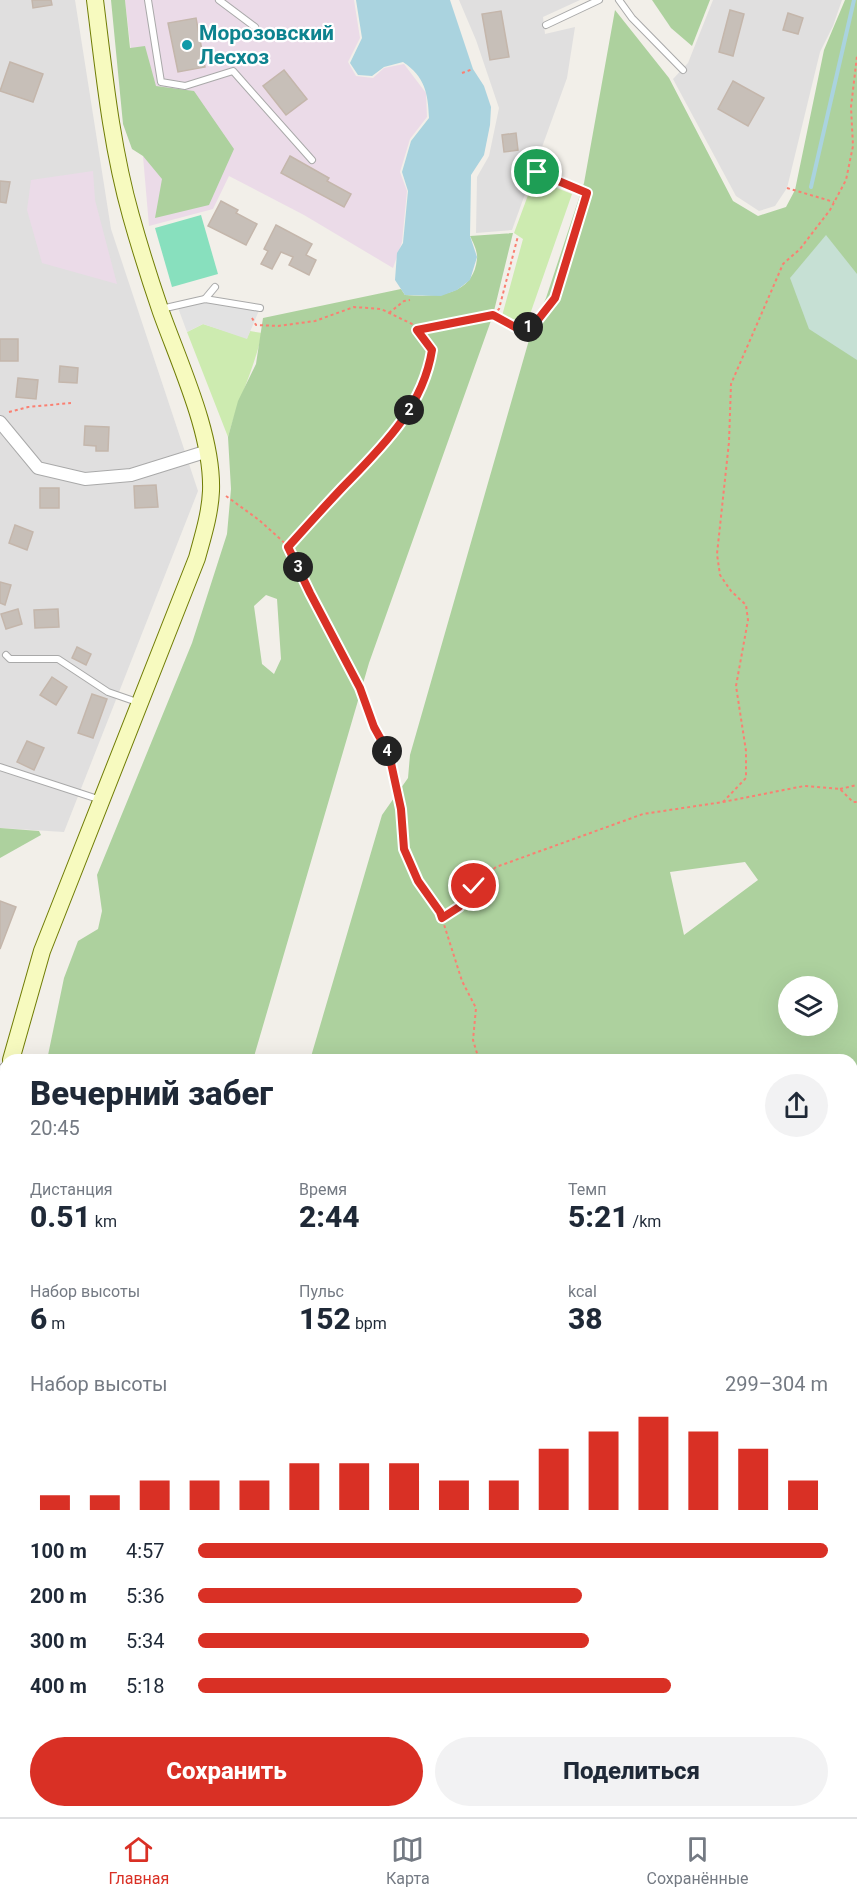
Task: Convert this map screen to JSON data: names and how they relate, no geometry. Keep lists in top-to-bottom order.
{
  "places": ["Морозовский Лесхоз"],
  "page": {
    "pins": [
      "1",
      "2",
      "3",
      "4"
    ],
    "heading": ["Вечерний забег", "20:45"],
    "stats": [
      ["Дистанция", "0.51 km"],
      ["Время", "2:44"],
      ["Темп", "5:21 /km"],
      ["Набор высоты", "6 m"],
      ["Пульс", "152 bpm"],
      ["kcal", "38"]
    ],
    "chart": ["Набор высоты", "299–304 m"],
    "list": [
      {
        "name": "100 m",
        "note": "4:57"
      },
      {
        "name": "200 m",
        "note": "5:36"
      },
      {
        "name": "300 m",
        "note": "5:34"
      },
      {
        "name": "400 m",
        "note": "5:18"
      }
    ],
    "buttons": ["Сохранить", "Поделиться"],
    "tabs": ["Главная", "Карта", "Сохранённые"]
  }
}
